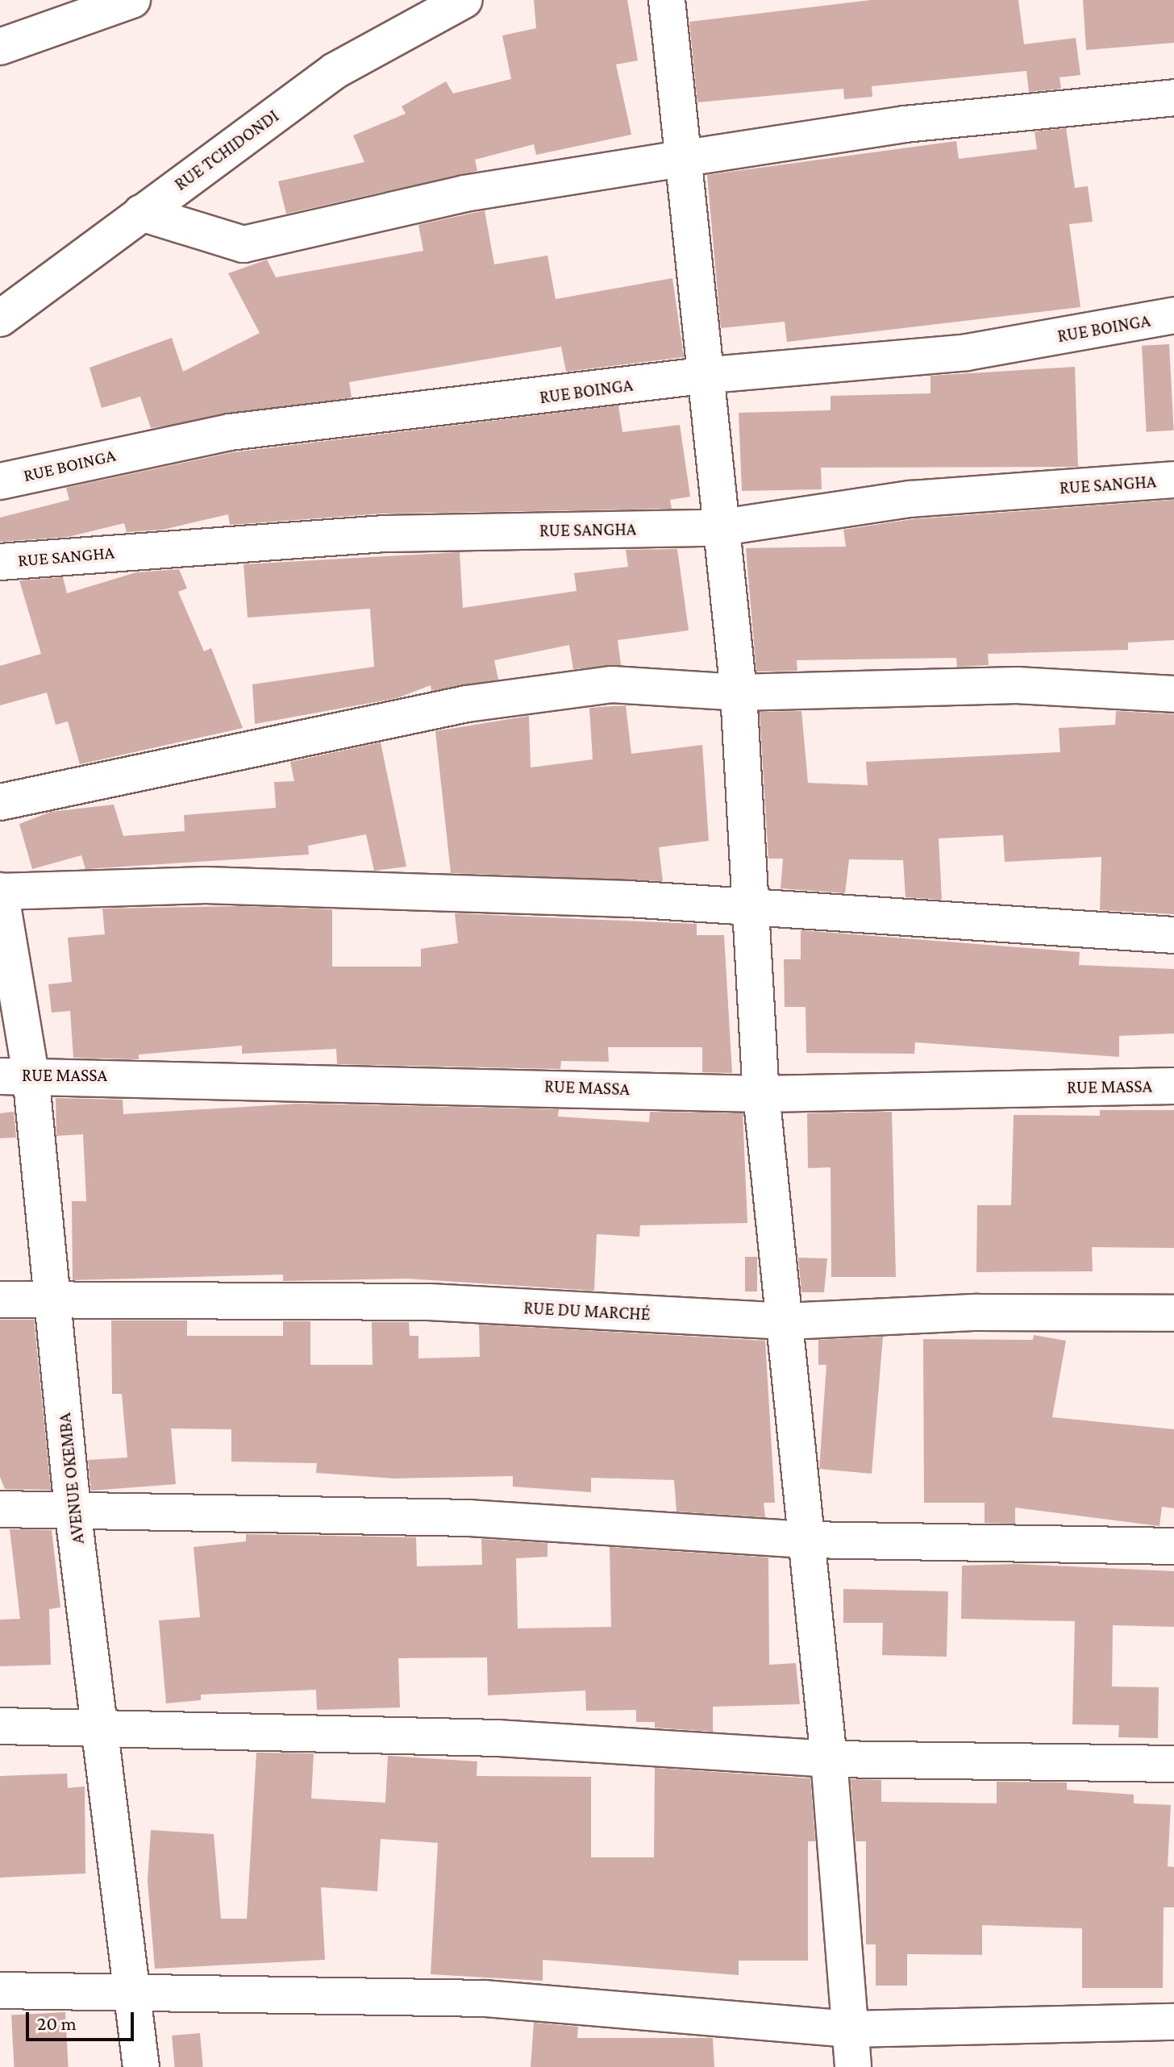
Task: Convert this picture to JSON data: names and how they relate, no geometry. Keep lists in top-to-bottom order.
{
  "streets": {
    "main road": [
      "RUE TCHIDONDI",
      "RUE BOINGA",
      "RUE SANGHA",
      "RUE MASSA",
      "RUE DU MARCHÉ",
      "AVENUE OKEMBA"
    ]
  },
  "crossings": [
    ["RUE MASSA", "AVENUE OKEMBA"],
    ["RUE DU MARCHÉ", "AVENUE OKEMBA"]
  ],
  "scale_bar": "20 m"
}
